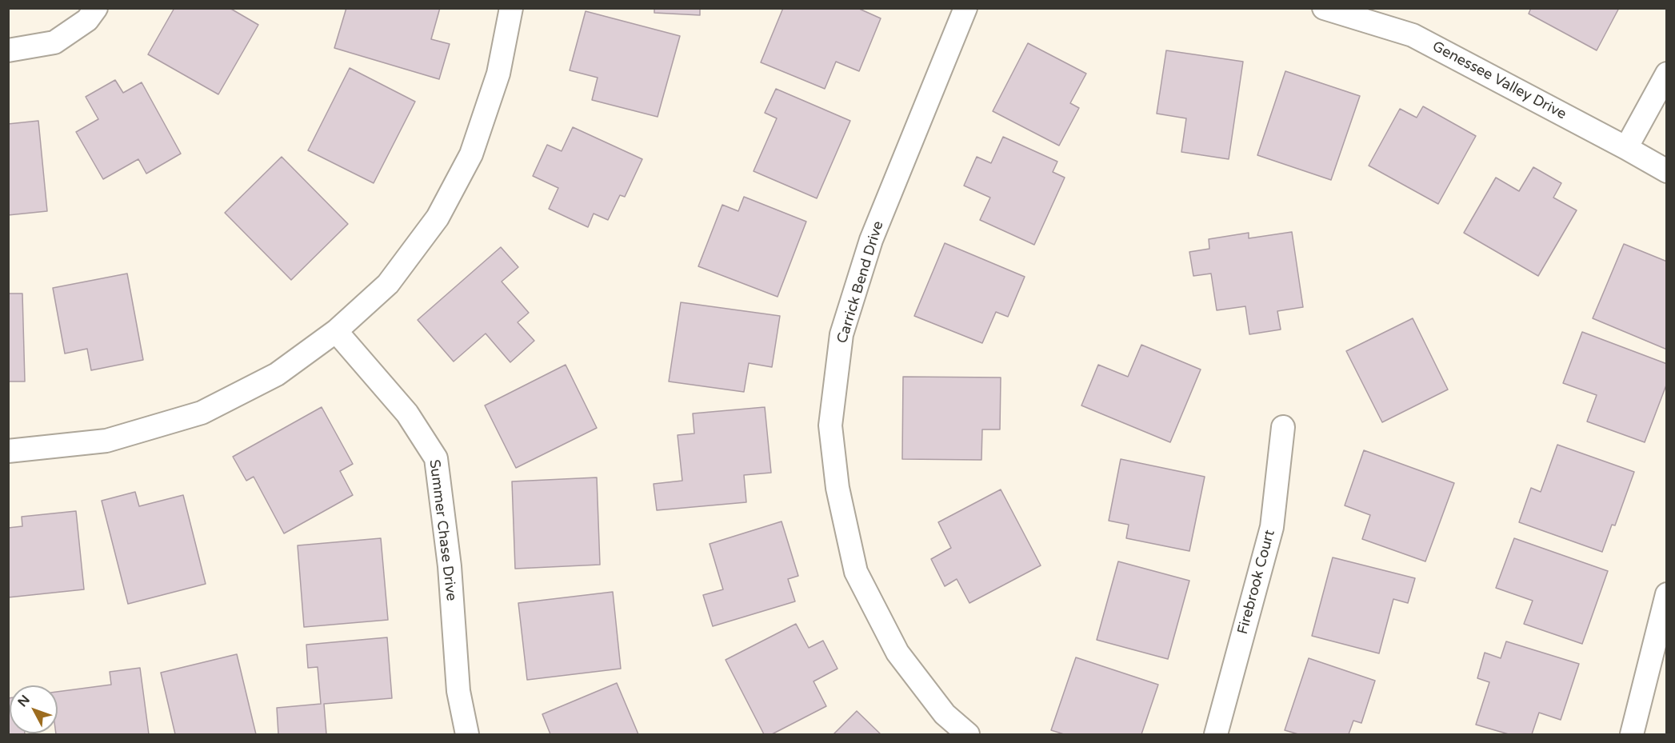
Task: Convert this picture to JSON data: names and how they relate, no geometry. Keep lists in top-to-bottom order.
{
  "streets": {
    "street": [
      "Genessee Valley Drive",
      "Carrick Bend Drive",
      "Summer Chase Drive",
      "Firebrook Court"
    ]
  },
  "north": "top left"
}
